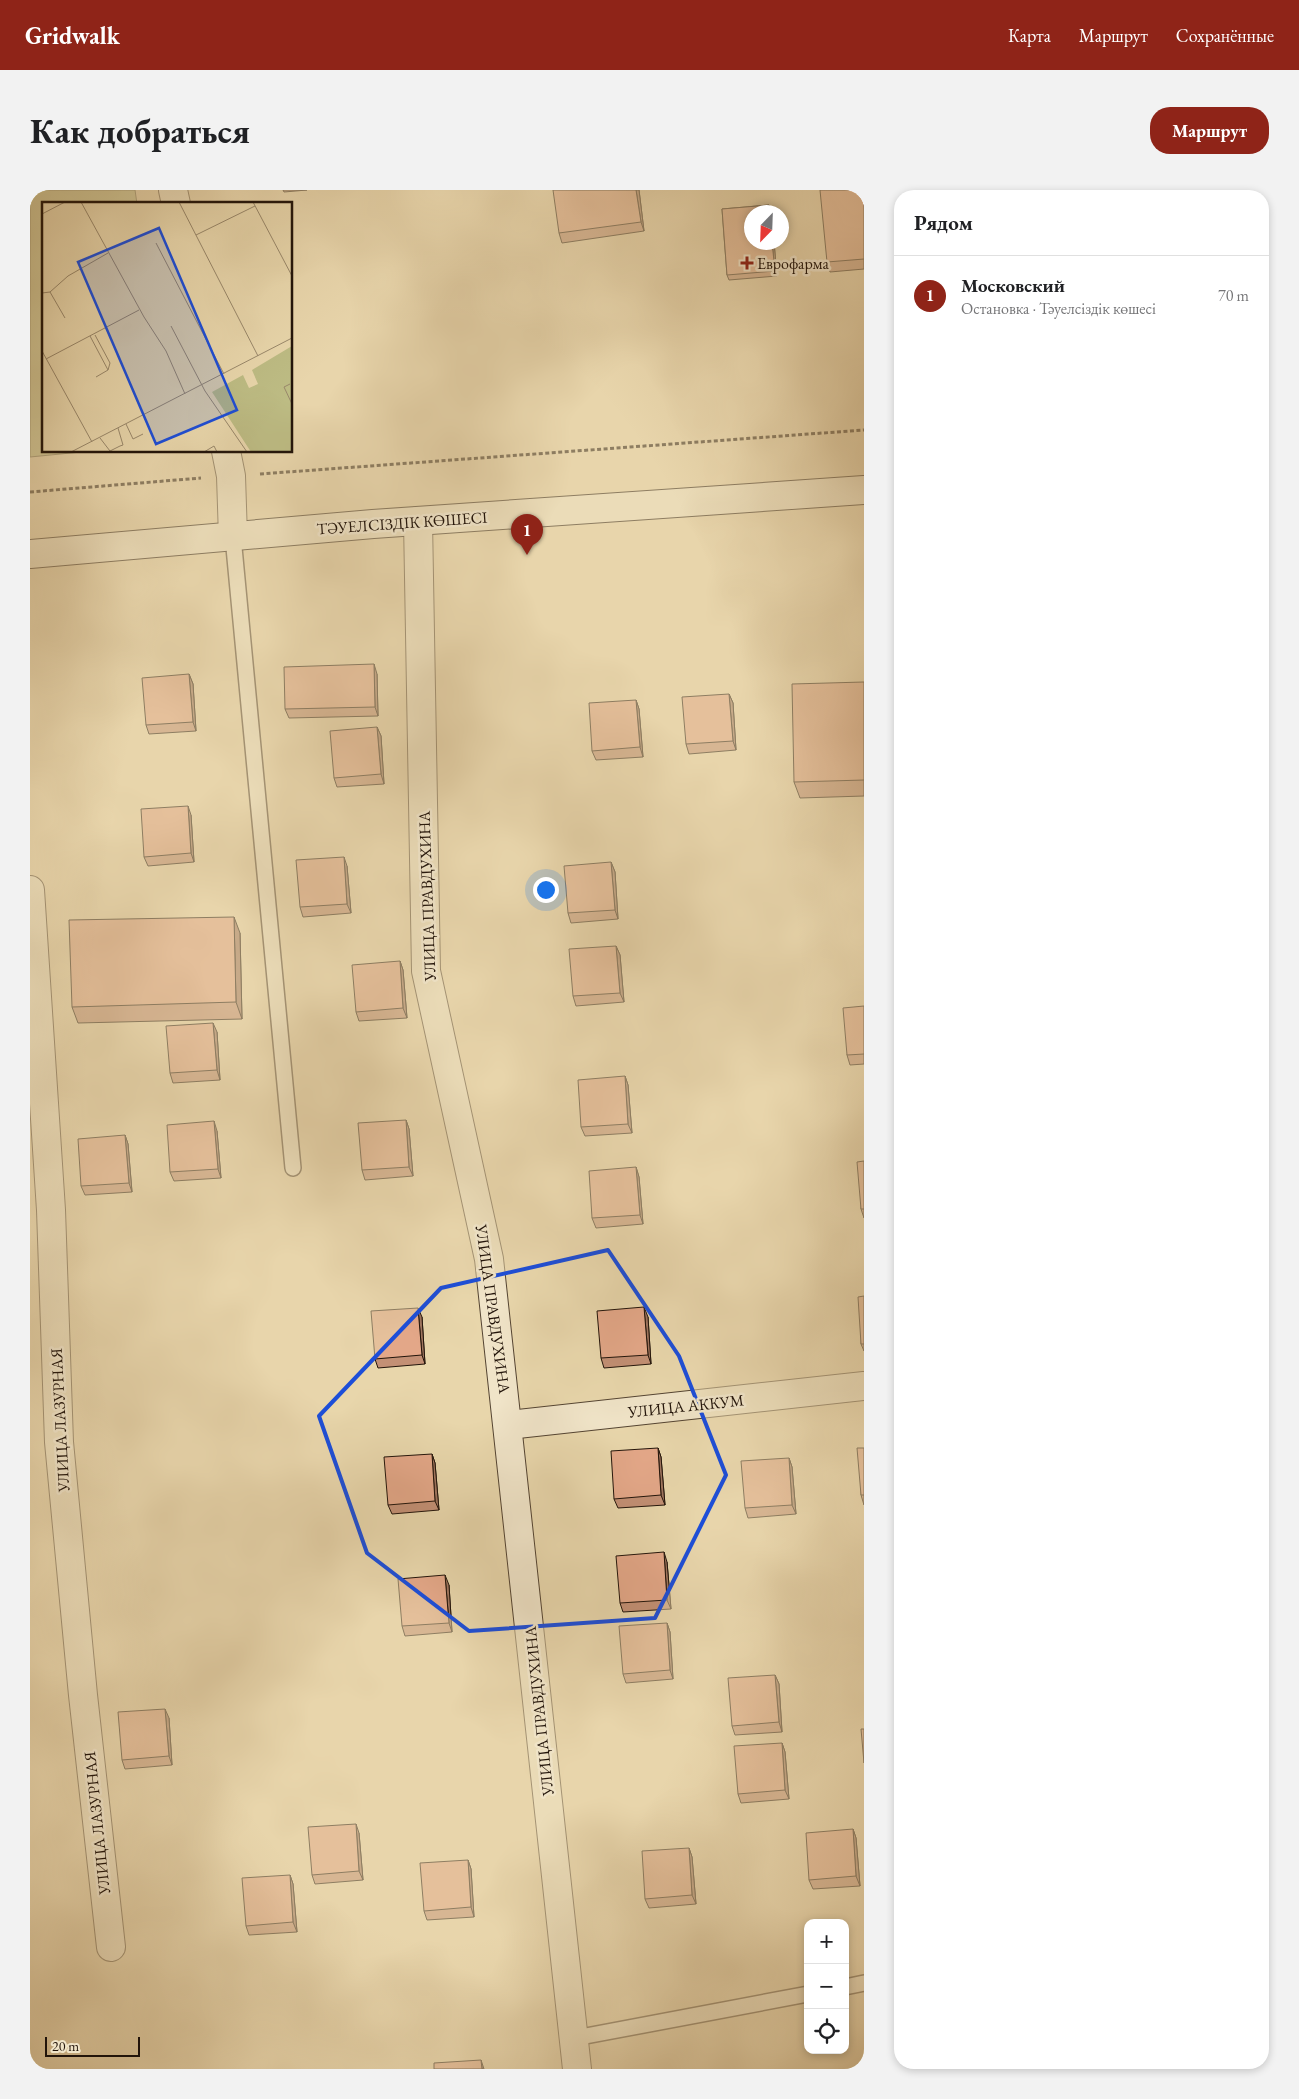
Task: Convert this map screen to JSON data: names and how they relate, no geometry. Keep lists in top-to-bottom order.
{
  "streets": {
    "street": [
      "ТӘУЕЛСІЗДІК КӨШЕСІ",
      "УЛИЦА ПРАВДУХИНА",
      "УЛИЦА АККУМ",
      "УЛИЦА ЛАЗУРНАЯ"
    ]
  },
  "crossings": [
    ["ТӘУЕЛСІЗДІК КӨШЕСІ", "УЛИЦА ПРАВДУХИНА"],
    ["УЛИЦА ПРАВДУХИНА", "УЛИЦА АККУМ"]
  ],
  "places": {
    "health": ["Еврофарма"]
  },
  "scale_bar": "20 m",
  "north": "bottom left",
  "page": {
    "header": "Gridwalk",
    "nav": ["Карта", "Маршрут", "Сохранённые"],
    "buttons": "Маршрут",
    "title": "Как добраться",
    "heading": "Рядом",
    "list": [
      {
        "mark": "1",
        "name": "Московский",
        "note": "Остановка · Тәуелсіздік көшесі",
        "value": "70 m"
      }
    ],
    "pins": "1",
    "map_buttons": ["+", "−"],
    "scale": "20 m"
  }
}
